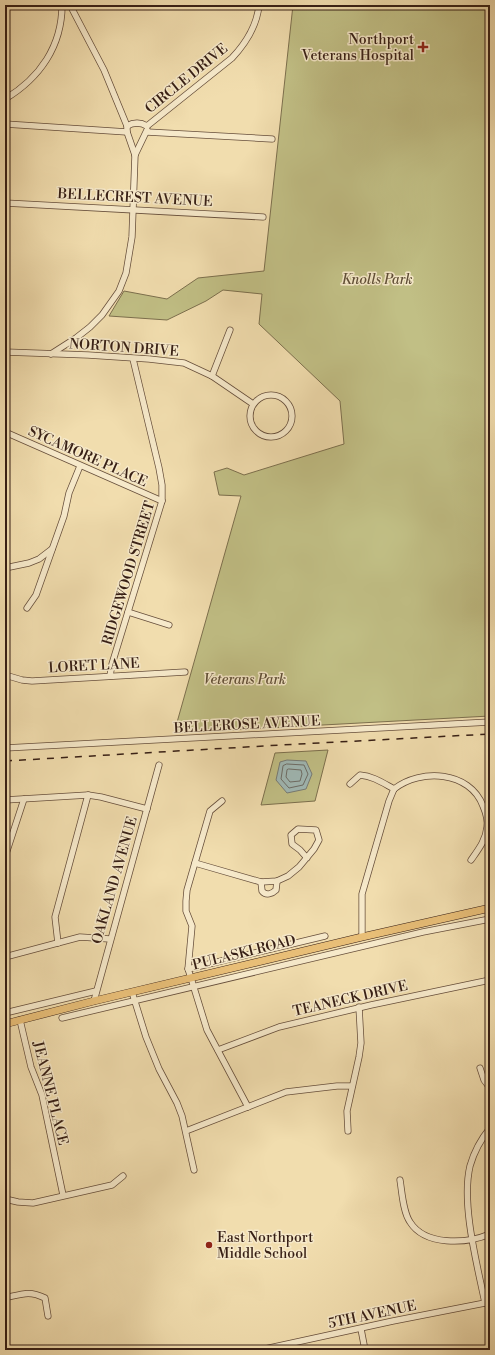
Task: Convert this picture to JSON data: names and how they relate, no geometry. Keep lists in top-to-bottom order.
{
  "streets": {
    "main road": ["PULASKI ROAD"],
    "street": [
      "CIRCLE DRIVE",
      "BELLECREST AVENUE",
      "NORTON DRIVE",
      "SYCAMORE PLACE",
      "RIDGEWOOD STREET",
      "LORET LANE",
      "BELLEROSE AVENUE",
      "OAKLAND AVENUE",
      "TEANECK DRIVE",
      "JEANNE PLACE",
      "5TH AVENUE"
    ]
  },
  "crossings": [
    ["NORTON DRIVE", "RIDGEWOOD STREET"],
    ["SYCAMORE PLACE", "RIDGEWOOD STREET"],
    ["RIDGEWOOD STREET", "LORET LANE"],
    ["OAKLAND AVENUE", "PULASKI ROAD"],
    ["PULASKI ROAD", "JEANNE PLACE"]
  ],
  "parks": ["Knolls Park", "Veterans Park"],
  "places": {
    "health": ["Northport Veterans Hospital"],
    "other": ["East Northport Middle School"]
  }
}
